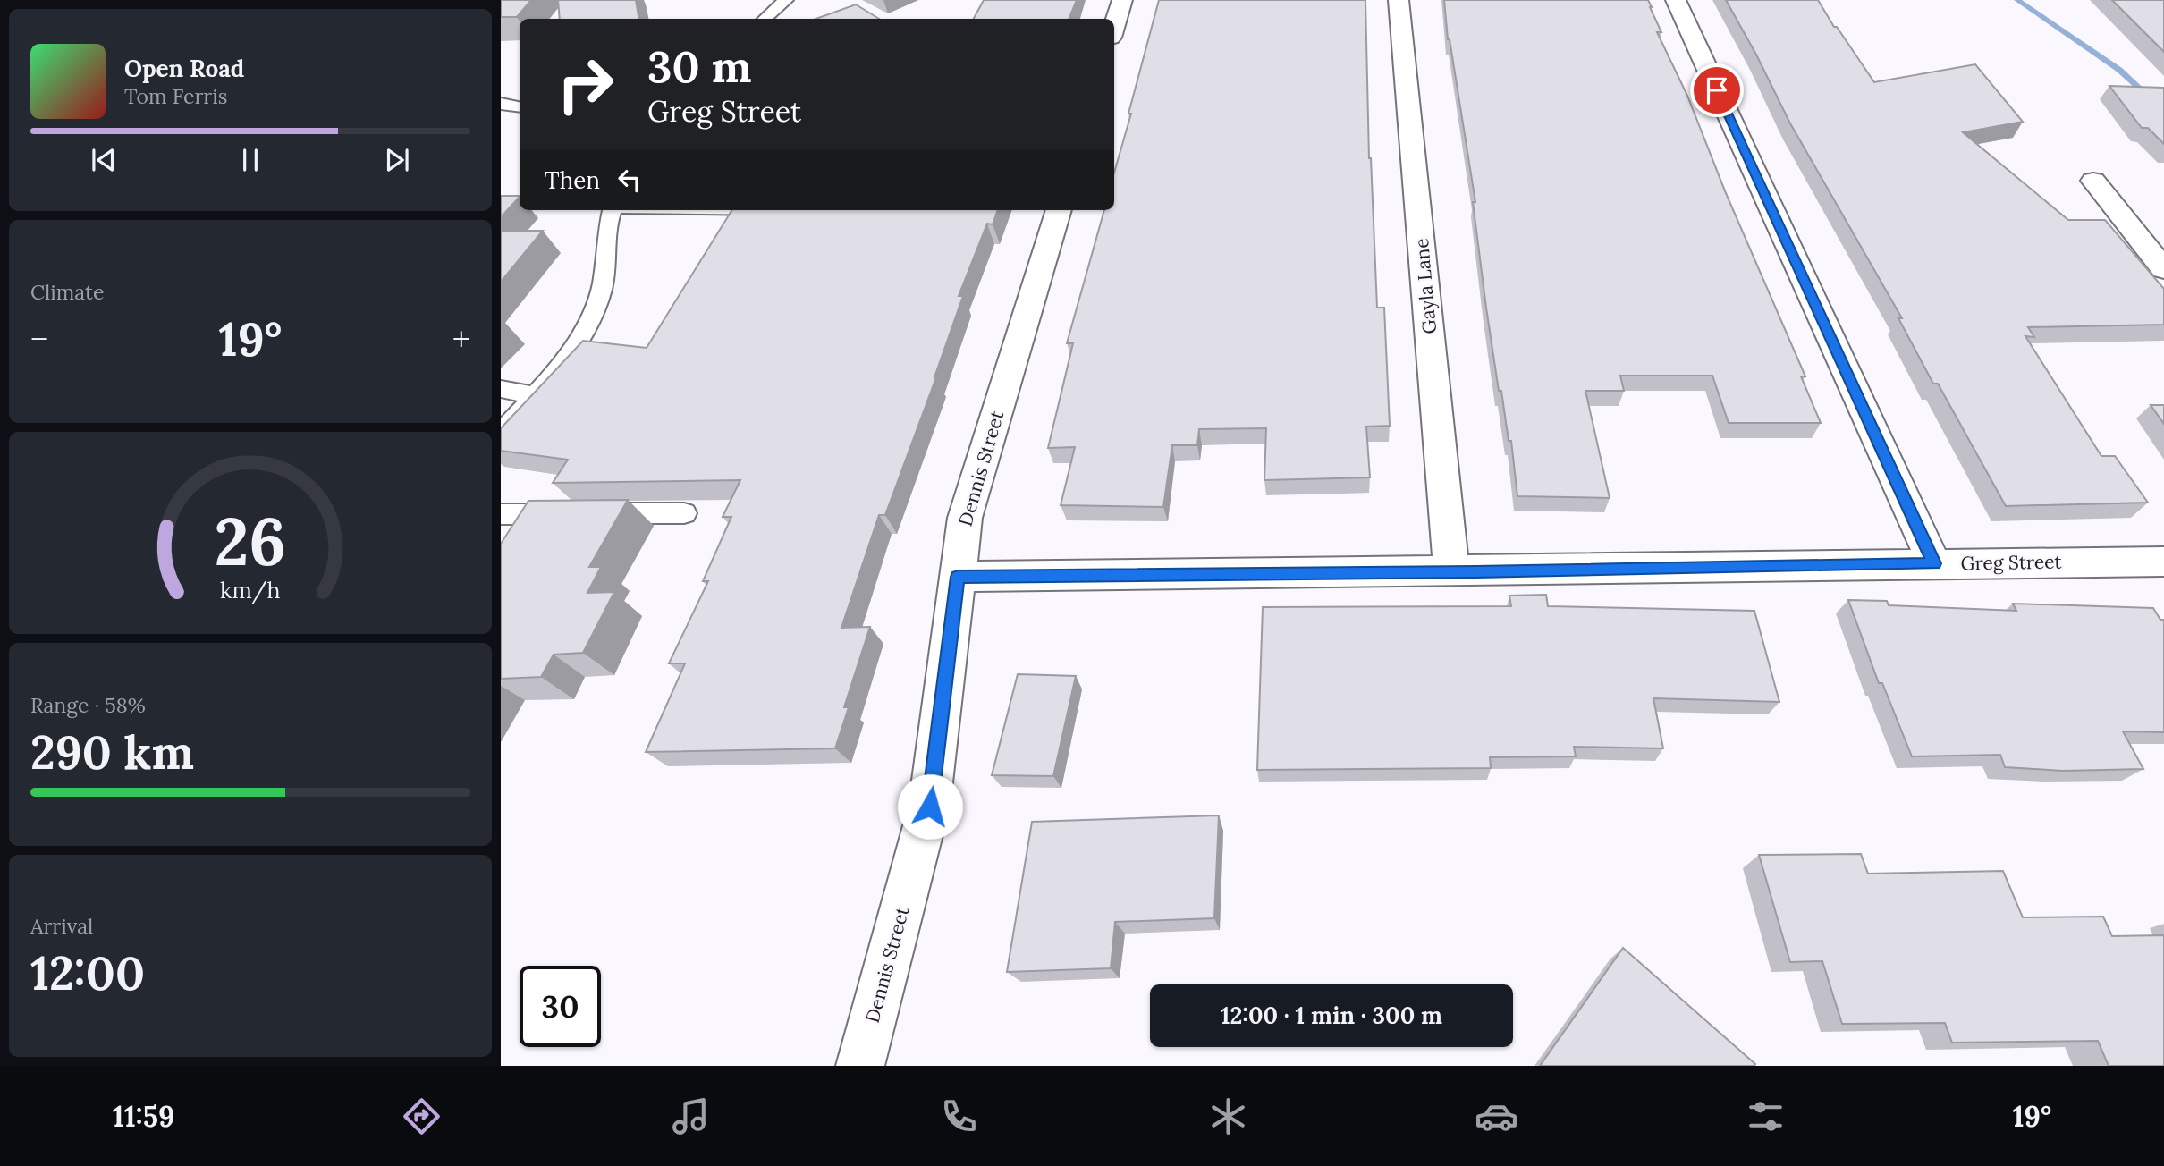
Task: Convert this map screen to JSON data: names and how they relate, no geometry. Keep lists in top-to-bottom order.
{
  "streets": {
    "street": ["Gayla Lane", "Dennis Street", "Greg Street"]
  },
  "crossings": [
    ["Gayla Lane", "Greg Street"],
    ["Dennis Street", "Greg Street"]
  ],
  "page": {
    "turn": ["30 m", "Greg Street"],
    "song": ["Open Road", "Tom Ferris"],
    "then": "Then",
    "tile": [
      "Climate",
      ["Range · 58%", "290 km"],
      ["Arrival", "12:00"]
    ],
    "heat": ["−", "19°", "+"],
    "limit": "30",
    "trip": "12:00 · 1 min · 300 m",
    "tabs": ["11:59", "19°"],
    "gauge": ["26", "km/h"]
  }
}
